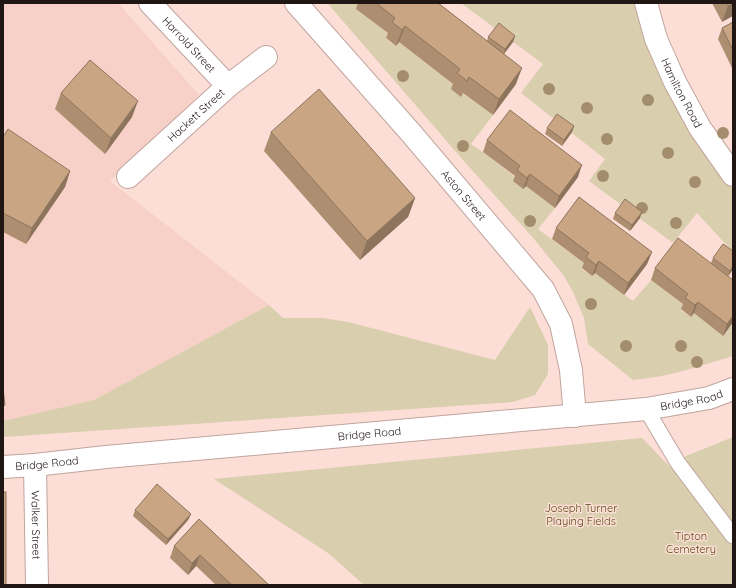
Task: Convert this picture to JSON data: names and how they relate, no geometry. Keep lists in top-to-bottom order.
{
  "streets": {
    "street": [
      "Harrold Street",
      "Hamilton Road",
      "Hackett Street",
      "Aston Street",
      "Bridge Road",
      "Walker Street"
    ]
  },
  "crossings": [
    ["Harrold Street", "Hackett Street"],
    ["Aston Street", "Bridge Road"],
    ["Bridge Road", "Walker Street"]
  ],
  "parks": ["Joseph Turner Playing Fields", "Tipton Cemetery"]
}
